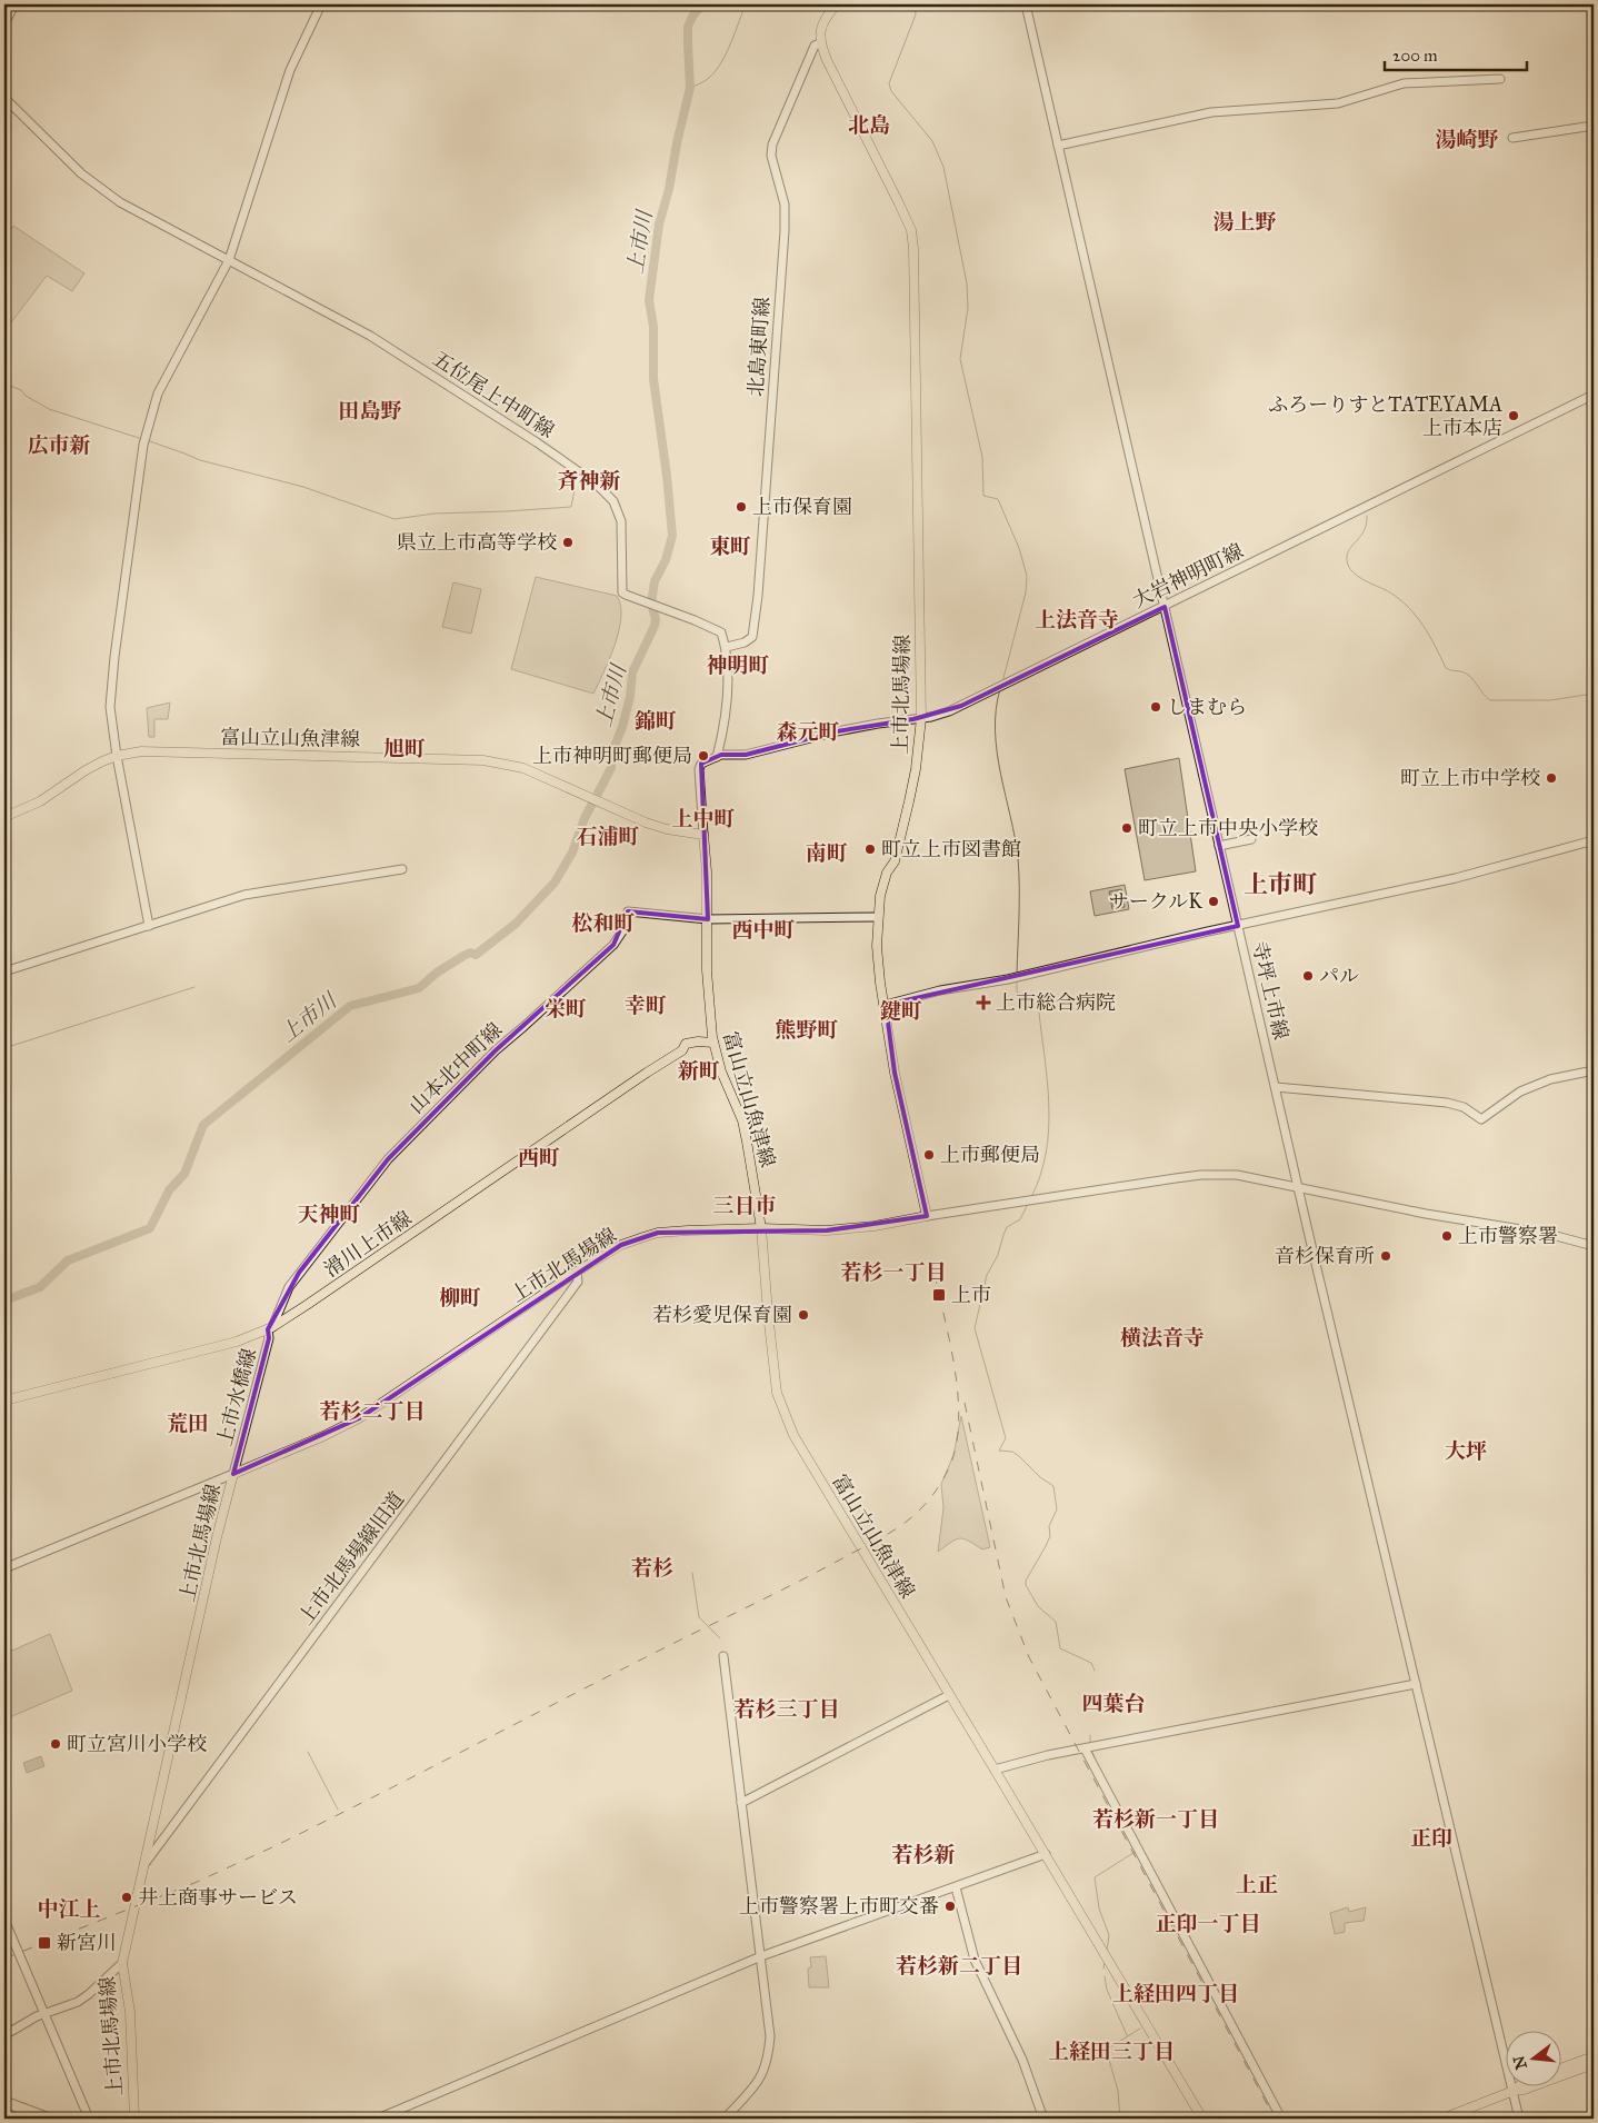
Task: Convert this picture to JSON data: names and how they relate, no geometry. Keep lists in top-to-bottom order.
{
  "streets": {
    "main road": ["上市北馬場線", "富山立山魚津線", "滑川上市線"],
    "street": [
      "北島東町線",
      "五位尾上中町線",
      "大岩神明町線",
      "寺坪上市線",
      "山本北中町線",
      "上市水橋線",
      "上市北馬場線旧道"
    ]
  },
  "crossings": [
    ["北島東町線", "五位尾上中町線"],
    ["北島東町線", "上市北馬場線"],
    ["大岩神明町線", "上市北馬場線"],
    ["上市北馬場線", "富山立山魚津線"],
    ["上市北馬場線", "寺坪上市線"],
    ["上市北馬場線", "上市水橋線"],
    ["上市北馬場線", "上市北馬場線旧道"],
    ["富山立山魚津線", "山本北中町線"],
    ["富山立山魚津線", "滑川上市線"],
    ["山本北中町線", "滑川上市線"],
    ["山本北中町線", "上市水橋線"],
    ["滑川上市線", "上市水橋線"]
  ],
  "districts": [
    "北島",
    "湯崎野",
    "湯上野",
    "田島野",
    "広市新",
    "斉神新",
    "東町",
    "上法音寺",
    "神明町",
    "錦町",
    "森元町",
    "旭町",
    "上中町",
    "石浦町",
    "南町",
    "上市町",
    "松和町",
    "西中町",
    "幸町",
    "栄町",
    "鍵町",
    "熊野町",
    "新町",
    "西町",
    "三日市",
    "天神町",
    "若杉一丁目",
    "柳町",
    "横法音寺",
    "若杉二丁目",
    "荒田",
    "大坪",
    "若杉",
    "四葉台",
    "若杉三丁目",
    "若杉新一丁目",
    "正印",
    "若杉新",
    "上正",
    "中江上",
    "正印一丁目",
    "若杉新二丁目",
    "上経田四丁目",
    "上経田三丁目"
  ],
  "water": ["上市川"],
  "places": {
    "other": [
      "ふろーりすとTATEYAMA 上市本店",
      "上市保育園",
      "県立上市高等学校",
      "しまむら",
      "上市神明町郵便局",
      "町立上市中学校",
      "町立上市中央小学校",
      "町立上市図書館",
      "サークルK",
      "パル",
      "上市郵便局",
      "上市警察署",
      "音杉保育所",
      "若杉愛児保育園",
      "町立宮川小学校",
      "井上商事サービス",
      "上市警察署上市町交番"
    ],
    "health": ["上市総合病院"],
    "transit": ["上市", "新宮川"]
  },
  "scale_bar": "200 m",
  "north": "left"
}
